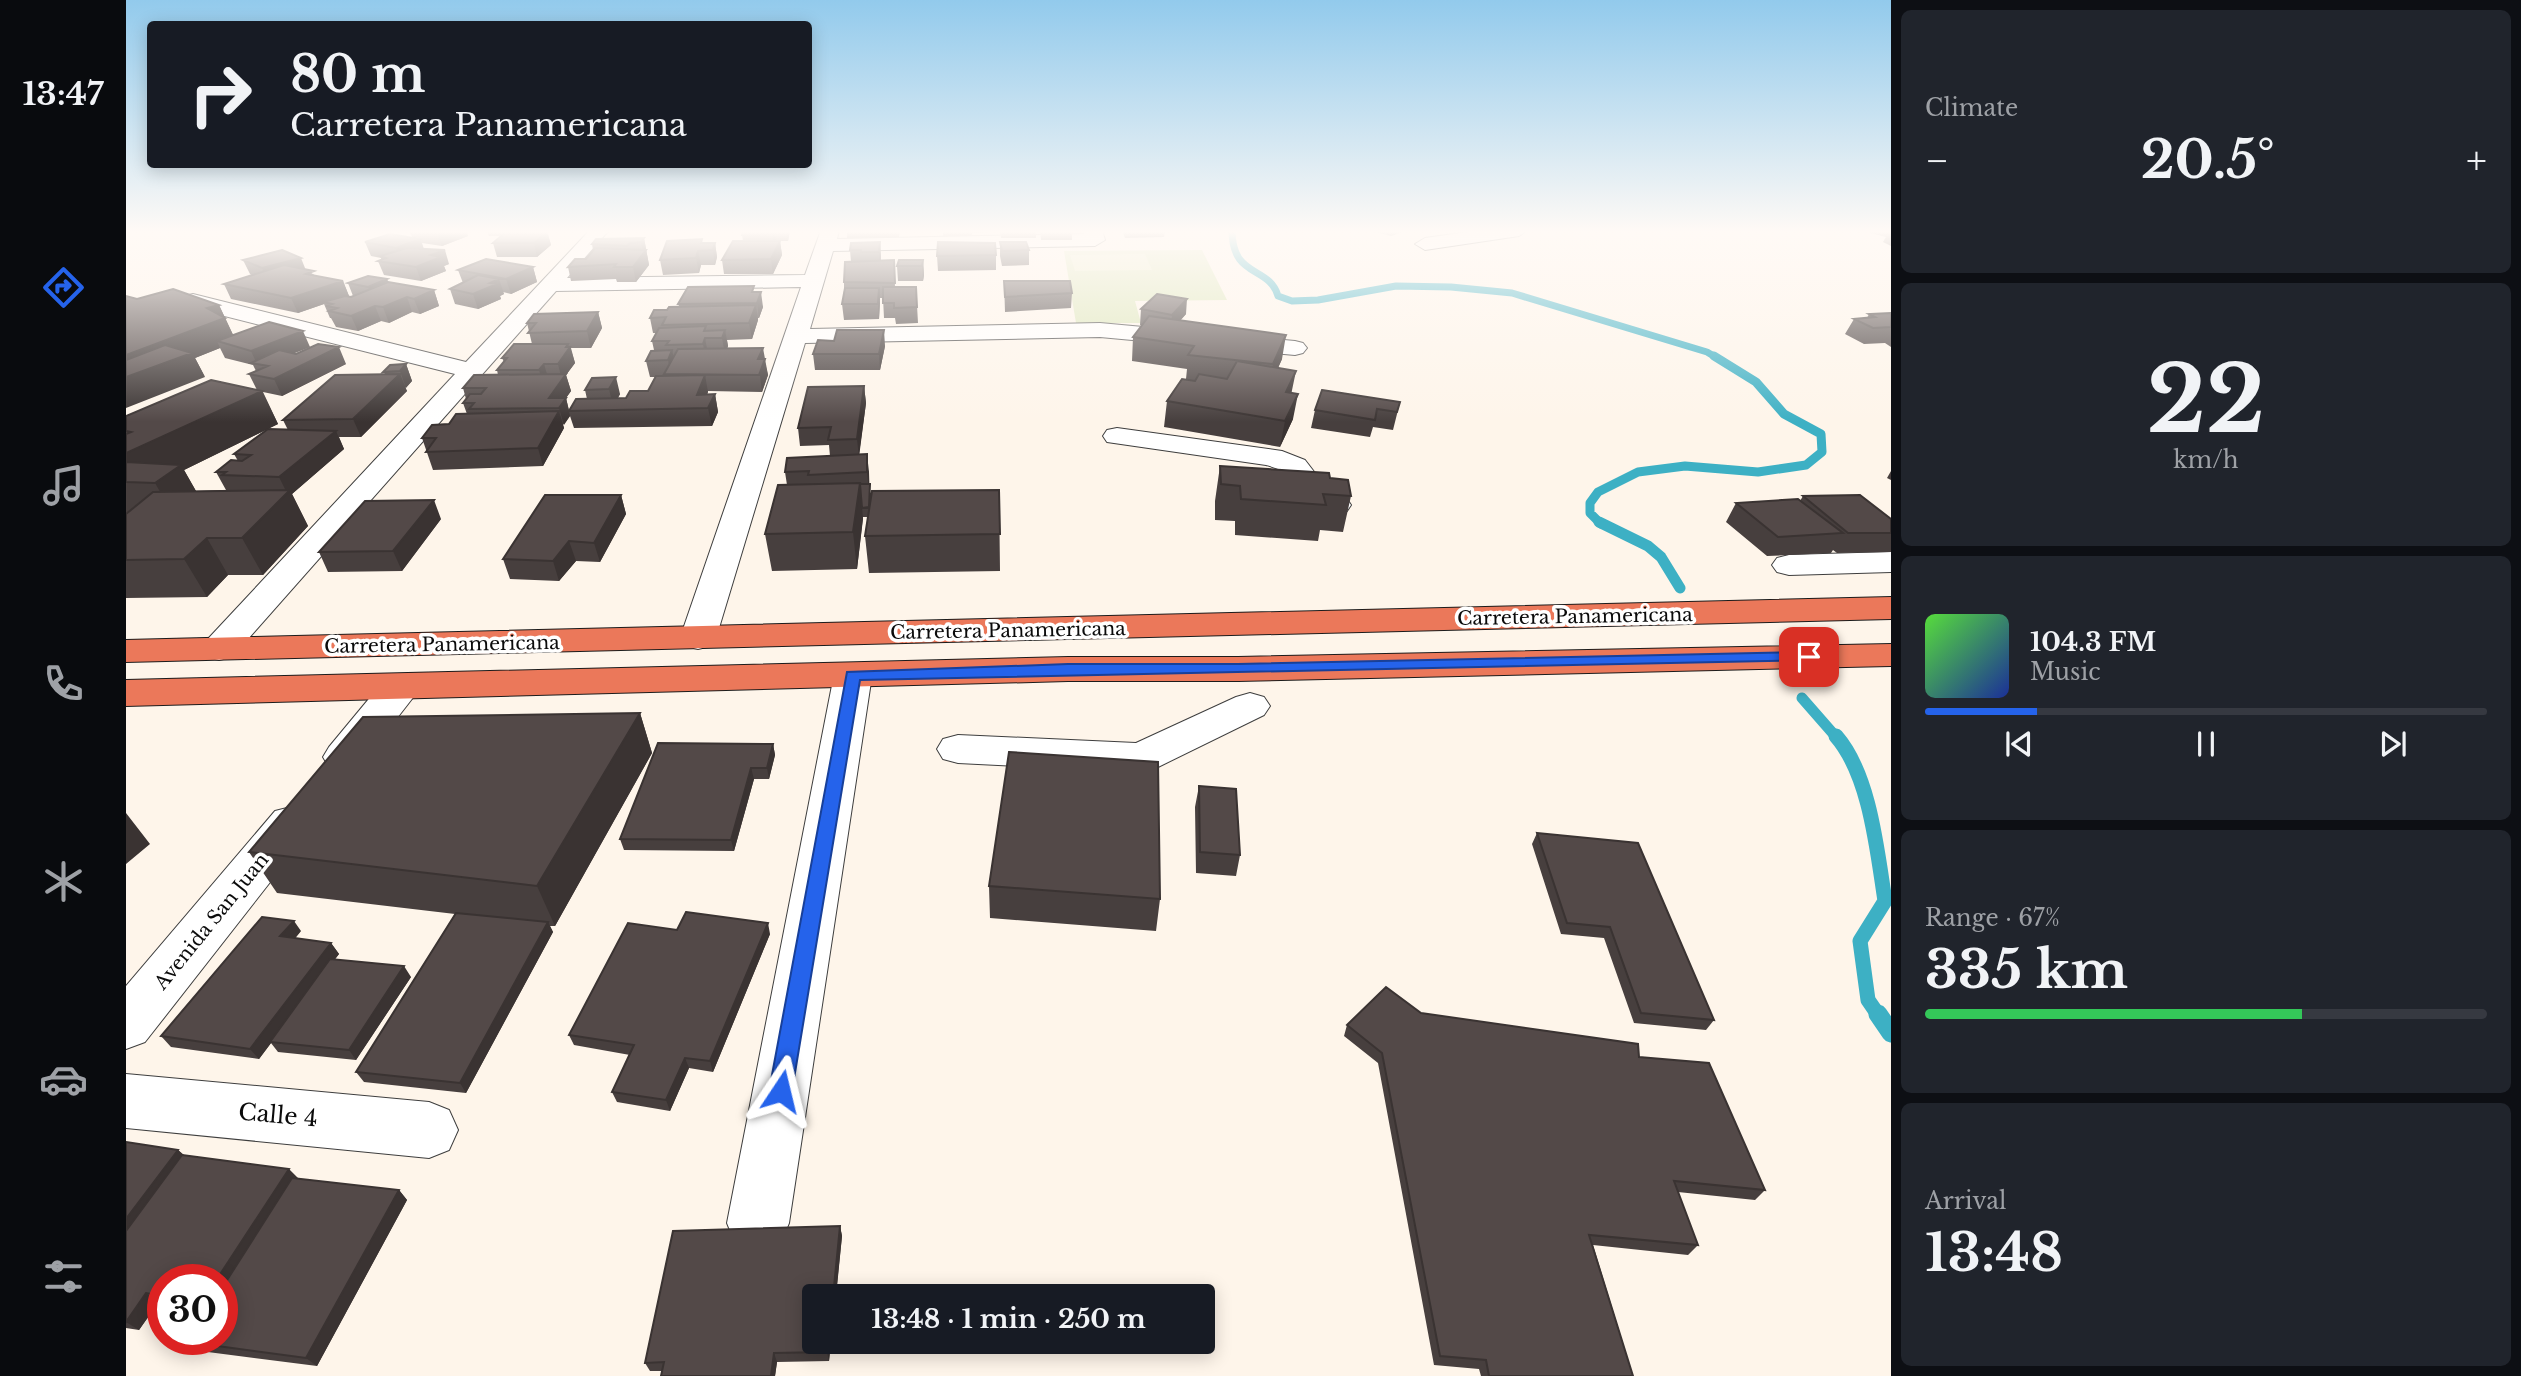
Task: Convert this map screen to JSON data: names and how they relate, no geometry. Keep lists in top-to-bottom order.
{
  "streets": {
    "highway": ["Carretera Panamericana"],
    "street": ["Avenida San Juan", "Calle 4"]
  },
  "crossings": [
    ["Carretera Panamericana", "Avenida San Juan"]
  ],
  "page": {
    "tabs": "13:47",
    "tile": [
      "Climate",
      ["22", "km/h"],
      ["Range · 67%", "335 km"],
      ["Arrival", "13:48"]
    ],
    "turn": ["80 m", "Carretera Panamericana"],
    "heat": ["−", "20.5°", "+"],
    "song": ["104.3 FM", "Music"],
    "limit": "30",
    "trip": "13:48 · 1 min · 250 m"
  }
}
